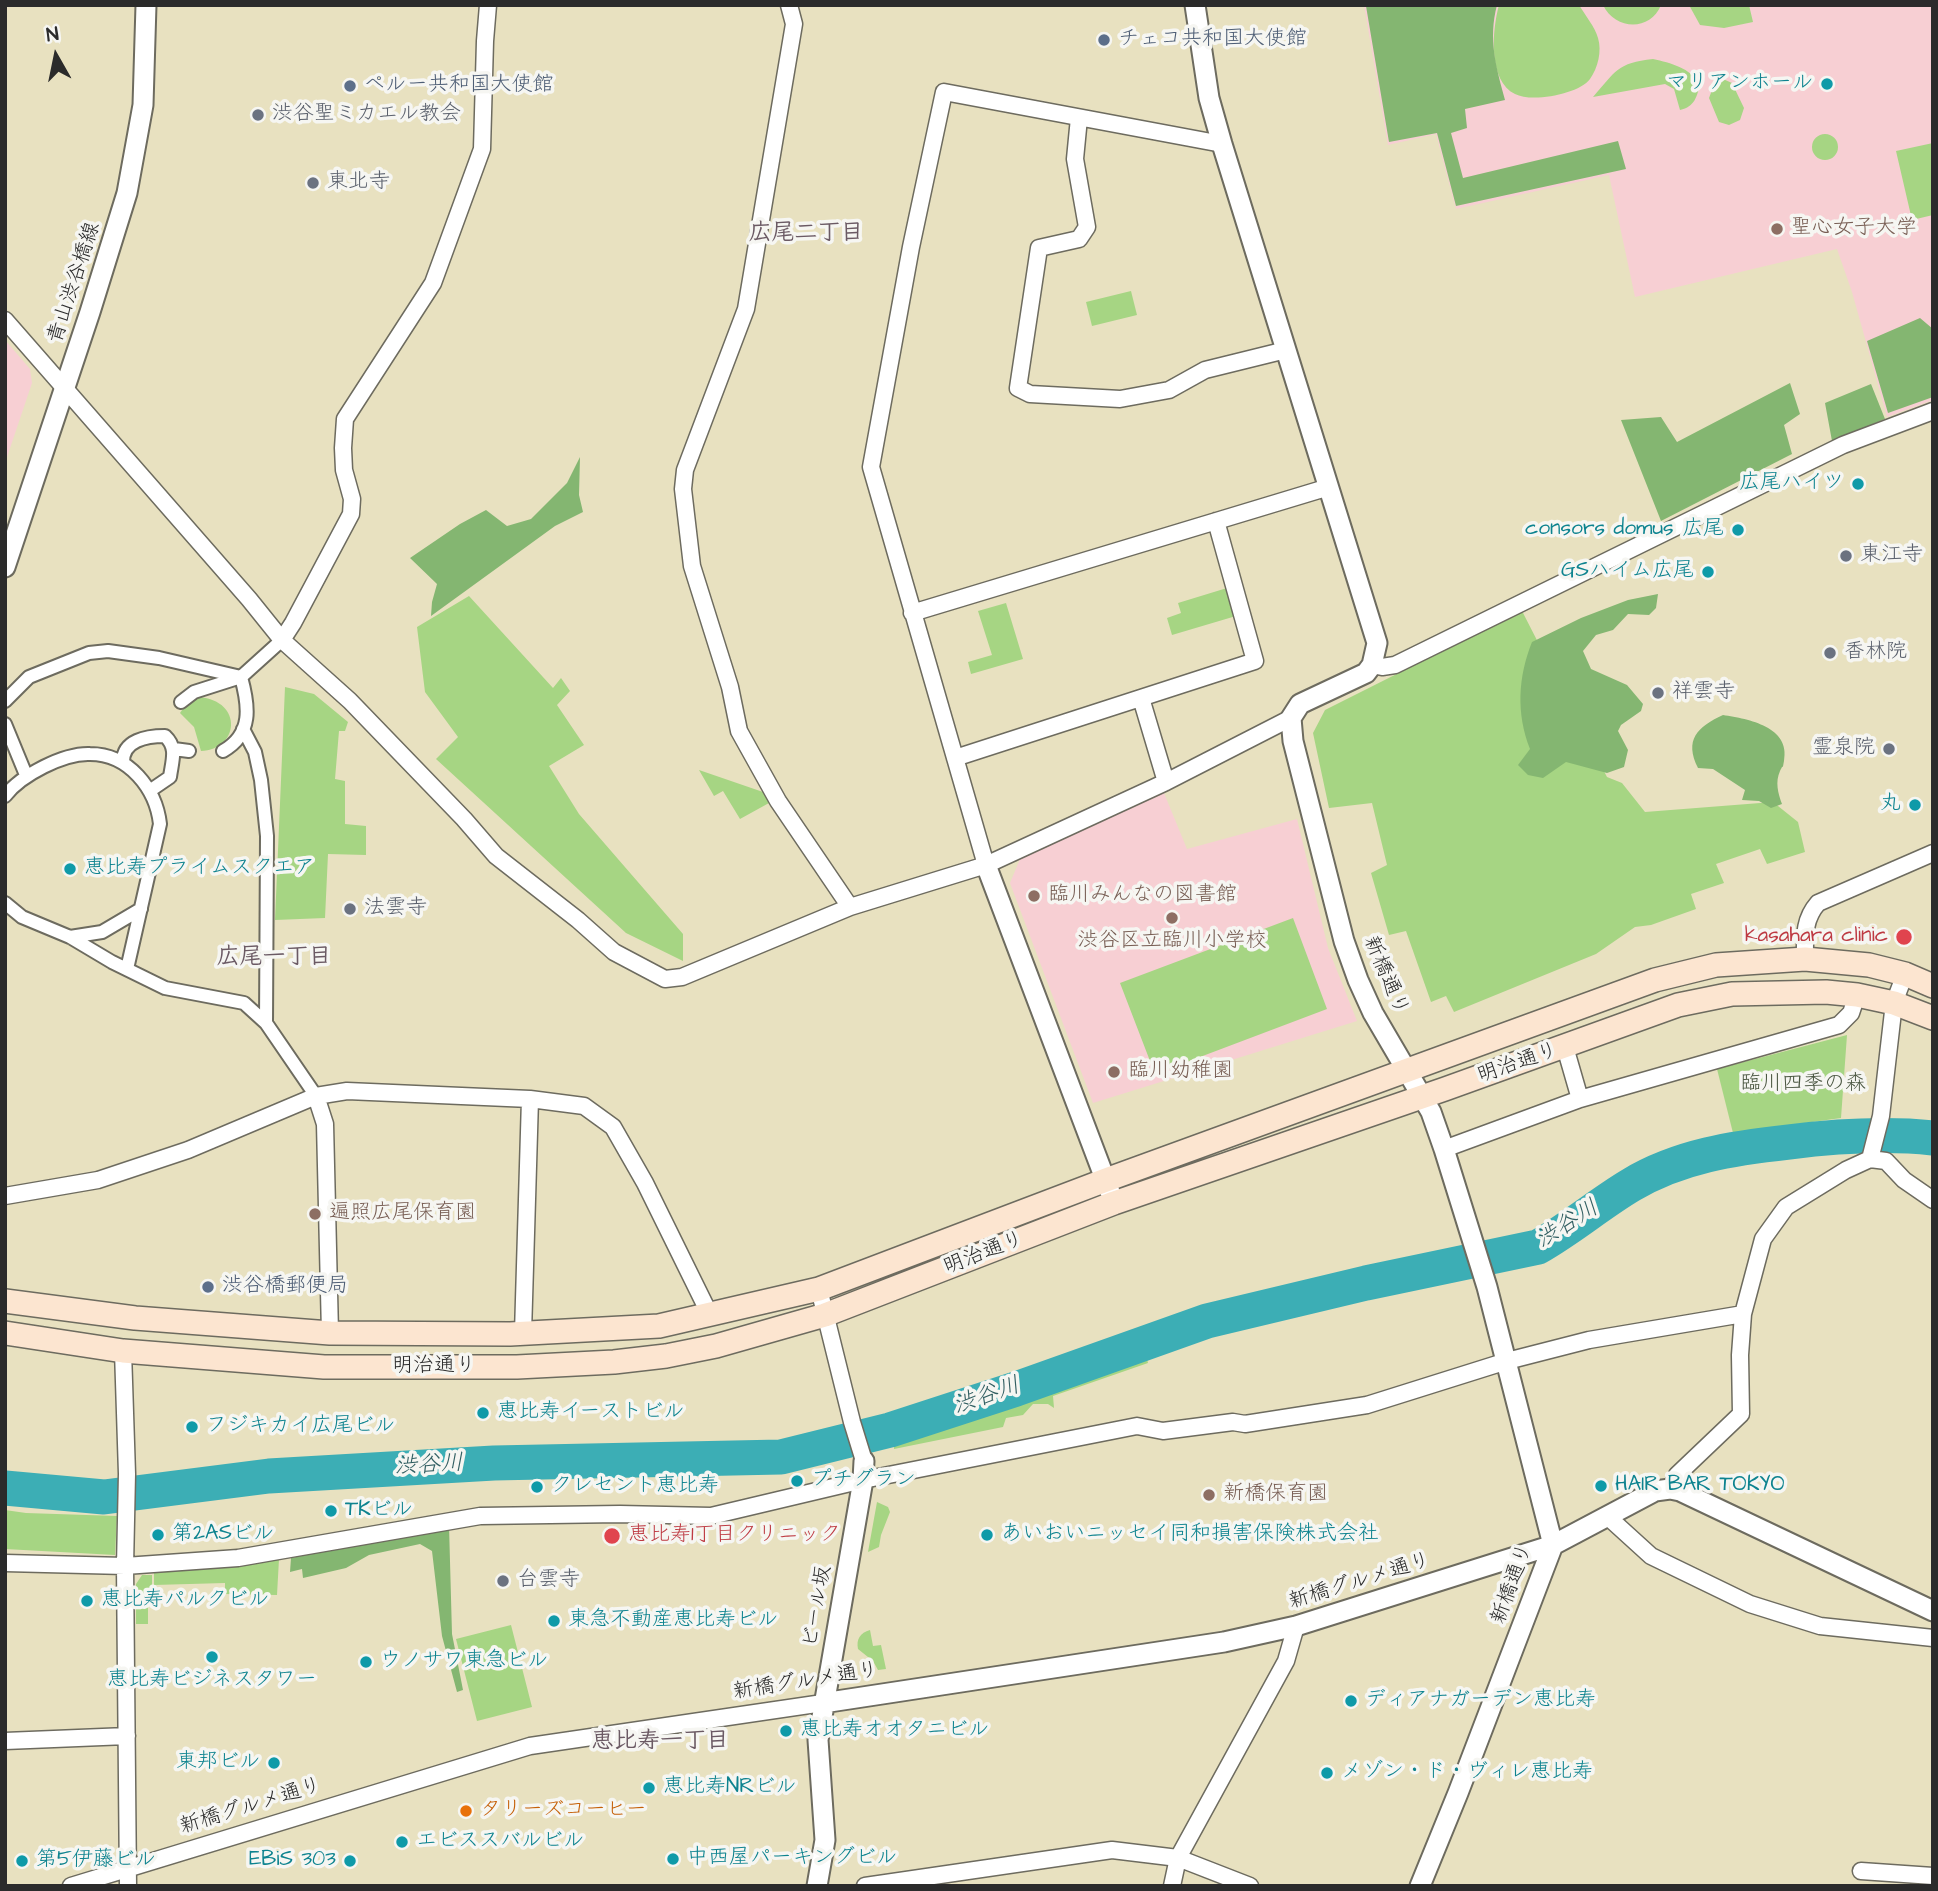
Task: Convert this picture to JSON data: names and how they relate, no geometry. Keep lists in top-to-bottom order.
{
  "streets": {
    "main road": ["明治通り"],
    "street": [
      "青山渋谷橋線",
      "新橋通り",
      "新橋グルメ通り",
      "ビール坂"
    ]
  },
  "crossings": [
    ["新橋通り", "明治通り"],
    ["新橋通り", "新橋グルメ通り"],
    ["新橋グルメ通り", "ビール坂"]
  ],
  "districts": ["広尾二丁目", "広尾一丁目", "恵比寿一丁目"],
  "water": ["渋谷川"],
  "parks": ["臨川四季の森"],
  "places": [
    "チェコ共和国大使館",
    "マリアンホール",
    "ペルー共和国大使館",
    "渋谷聖ミカエル教会",
    "東北寺",
    "聖心女子大学",
    "広尾ハイツ",
    "consors domus 広尾",
    "東江寺",
    "GSハイム広尾",
    "香林院",
    "祥雲寺",
    "霊泉院",
    "丸",
    "恵比寿プライムスクエア",
    "臨川みんなの図書館",
    "法雲寺",
    "渋谷区立臨川小学校",
    "kasahara clinic",
    "臨川幼稚園",
    "遍照広尾保育園",
    "渋谷橋郵便局",
    "恵比寿イーストビル",
    "フジキカイ広尾ビル",
    "プチグラン",
    "HAIR BAR TOKYO",
    "クレセント恵比寿",
    "新橋保育園",
    "TKビル",
    "第2ASビル",
    "あいおいニッセイ同和損害保険株式会社",
    "恵比寿1丁目クリニック",
    "台雲寺",
    "恵比寿パルクビル",
    "東急不動産恵比寿ビル",
    "恵比寿ビジネスタワー",
    "ウノサワ東急ビル",
    "ディアナガーデン恵比寿",
    "恵比寿オオタニビル",
    "東邦ビル",
    "メゾン・ド・ヴィレ恵比寿",
    "恵比寿NRビル",
    "タリーズコーヒー",
    "エビススバルビル",
    "中西屋パーキングビル",
    "第5伊藤ビル",
    "EBiS 303"
  ],
  "north": "top"
}
